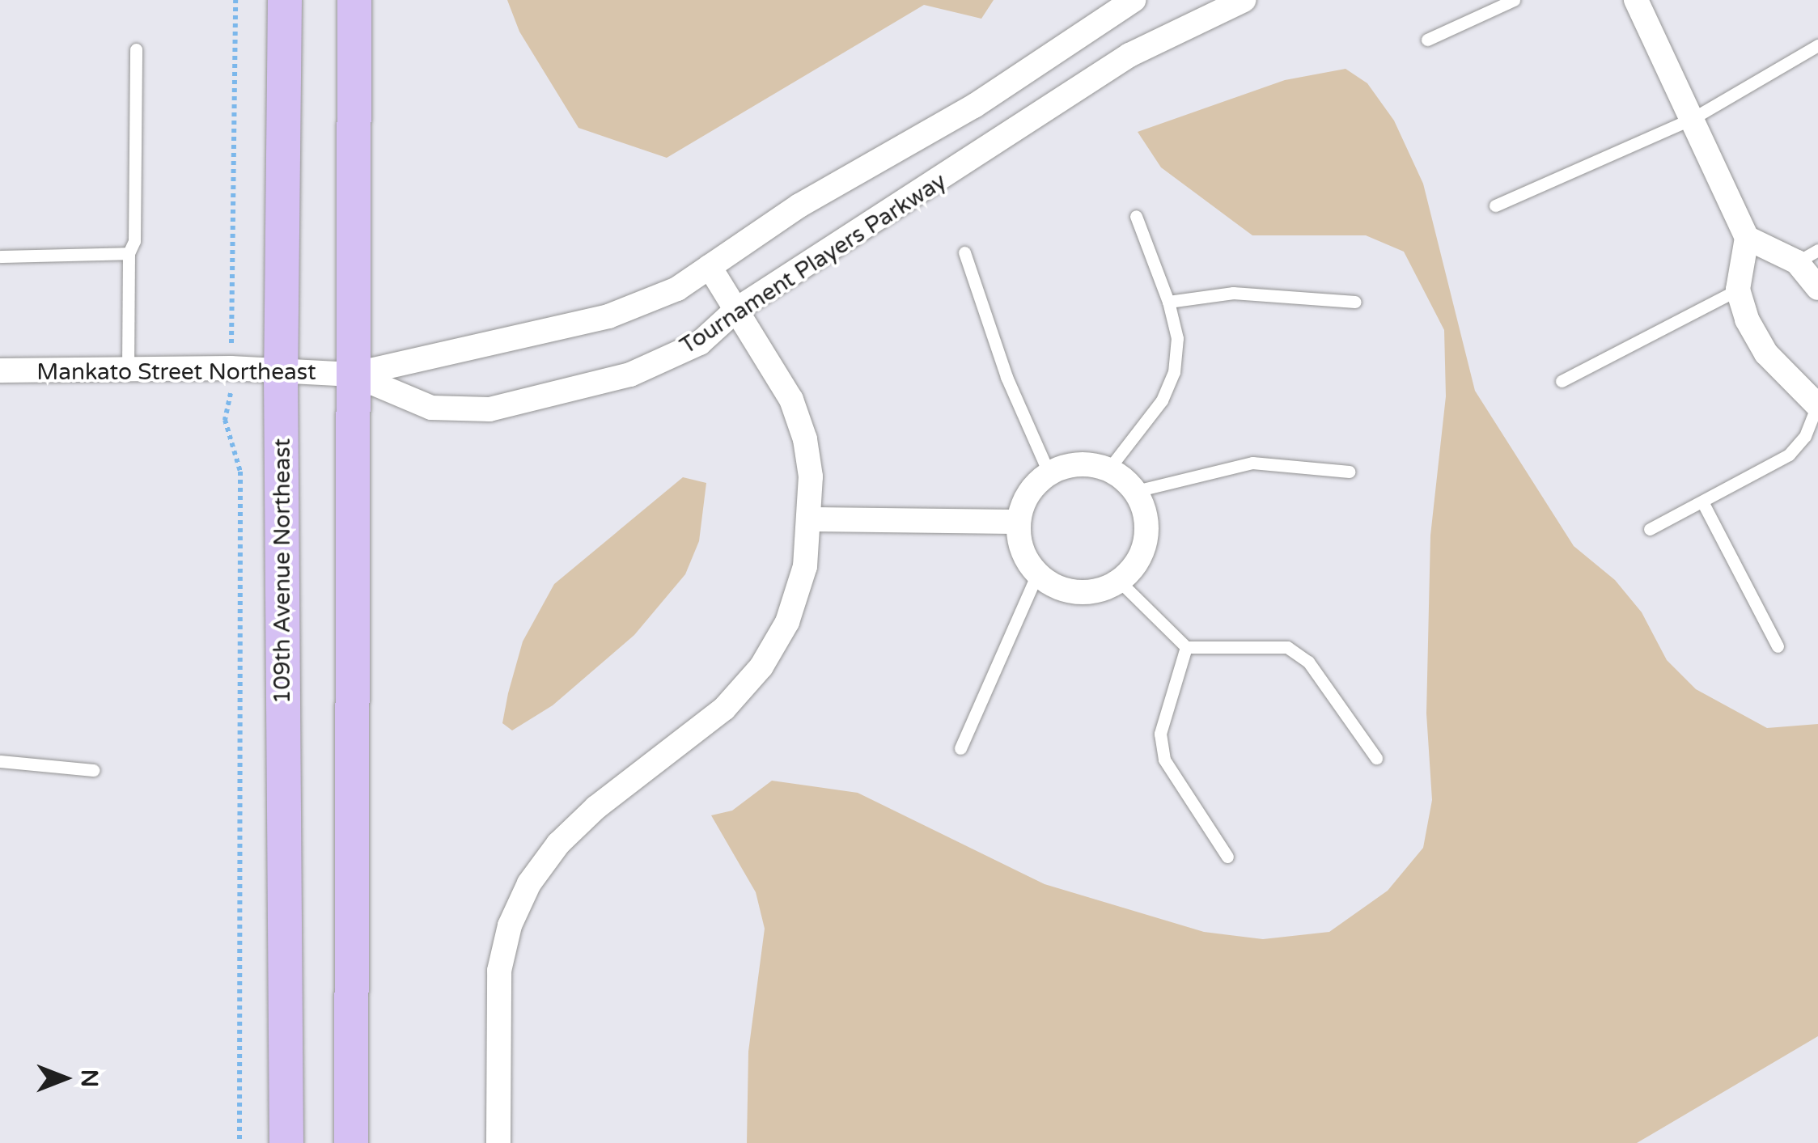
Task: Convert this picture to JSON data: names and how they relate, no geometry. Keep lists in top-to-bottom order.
{
  "streets": {
    "main road": ["109th Avenue Northeast"],
    "street": ["Tournament Players Parkway", "Mankato Street Northeast"]
  },
  "crossings": [
    ["Tournament Players Parkway", "Mankato Street Northeast"],
    ["Mankato Street Northeast", "109th Avenue Northeast"]
  ],
  "north": "right"
}
